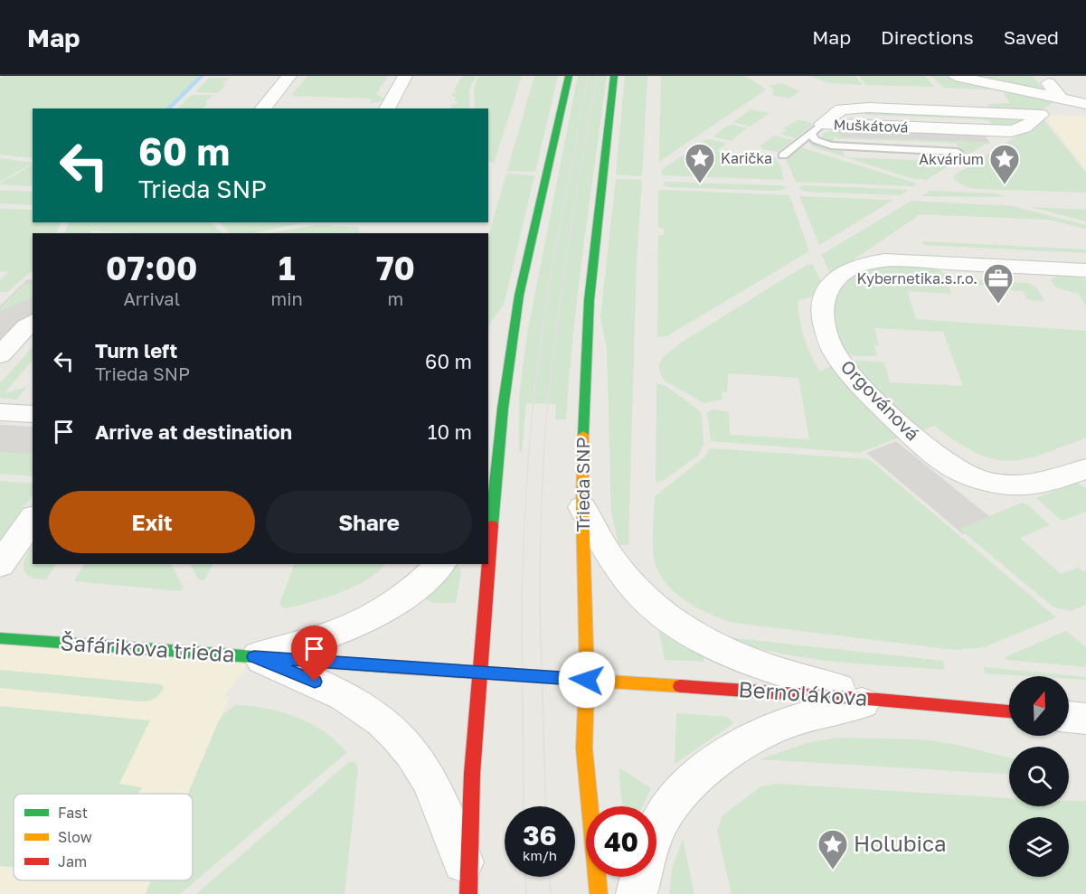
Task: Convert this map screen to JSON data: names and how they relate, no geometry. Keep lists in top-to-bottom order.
{
  "streets": {
    "street": [
      "Muškátová",
      "Orgovánová",
      "Trieda SNP",
      "Šafárikova trieda",
      "Bernolákova"
    ]
  },
  "crossings": [
    ["Trieda SNP", "Šafárikova trieda"],
    ["Trieda SNP", "Bernolákova"],
    ["Šafárikova trieda", "Bernolákova"]
  ],
  "places": {
    "place": ["Karička", "Akvárium", "Holubica"],
    "office": ["Kybernetika.s.r.o."]
  },
  "legend": ["Fast", "Slow", "Jam"],
  "north": "top",
  "page": {
    "header": "Map",
    "nav": ["Map", "Directions", "Saved"],
    "turn": ["60 m", "Trieda SNP"],
    "eta": [
      "07:00",
      "Arrival",
      "1",
      "min",
      "70",
      "m"
    ],
    "list": [
      {
        "name": "Turn left",
        "note": "Trieda SNP",
        "value": "60 m"
      },
      {
        "name": "Arrive at destination",
        "value": "10 m"
      }
    ],
    "buttons": ["Exit", "Share"],
    "speed": "36 km/h",
    "limit": "40"
  }
}
